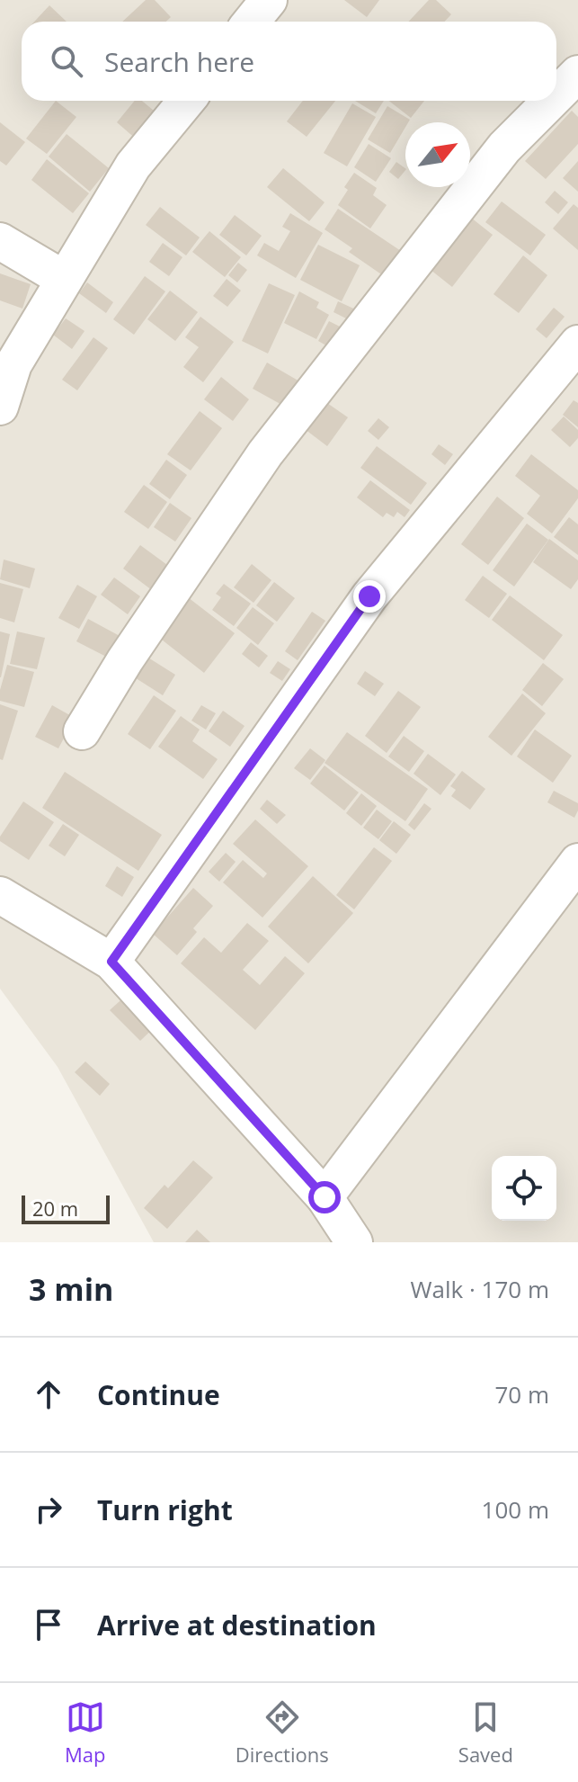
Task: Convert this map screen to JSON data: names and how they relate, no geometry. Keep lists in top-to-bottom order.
{
  "scale_bar": "20 m",
  "north": "top right",
  "page": {
    "search": "Search here",
    "scale": "20 m",
    "heading": ["3 min", "Walk · 170 m"],
    "list": [
      ["Continue", "70 m"],
      ["Turn right", "100 m"],
      "Arrive at destination"
    ],
    "nav": ["Map", "Directions", "Saved"]
  }
}
